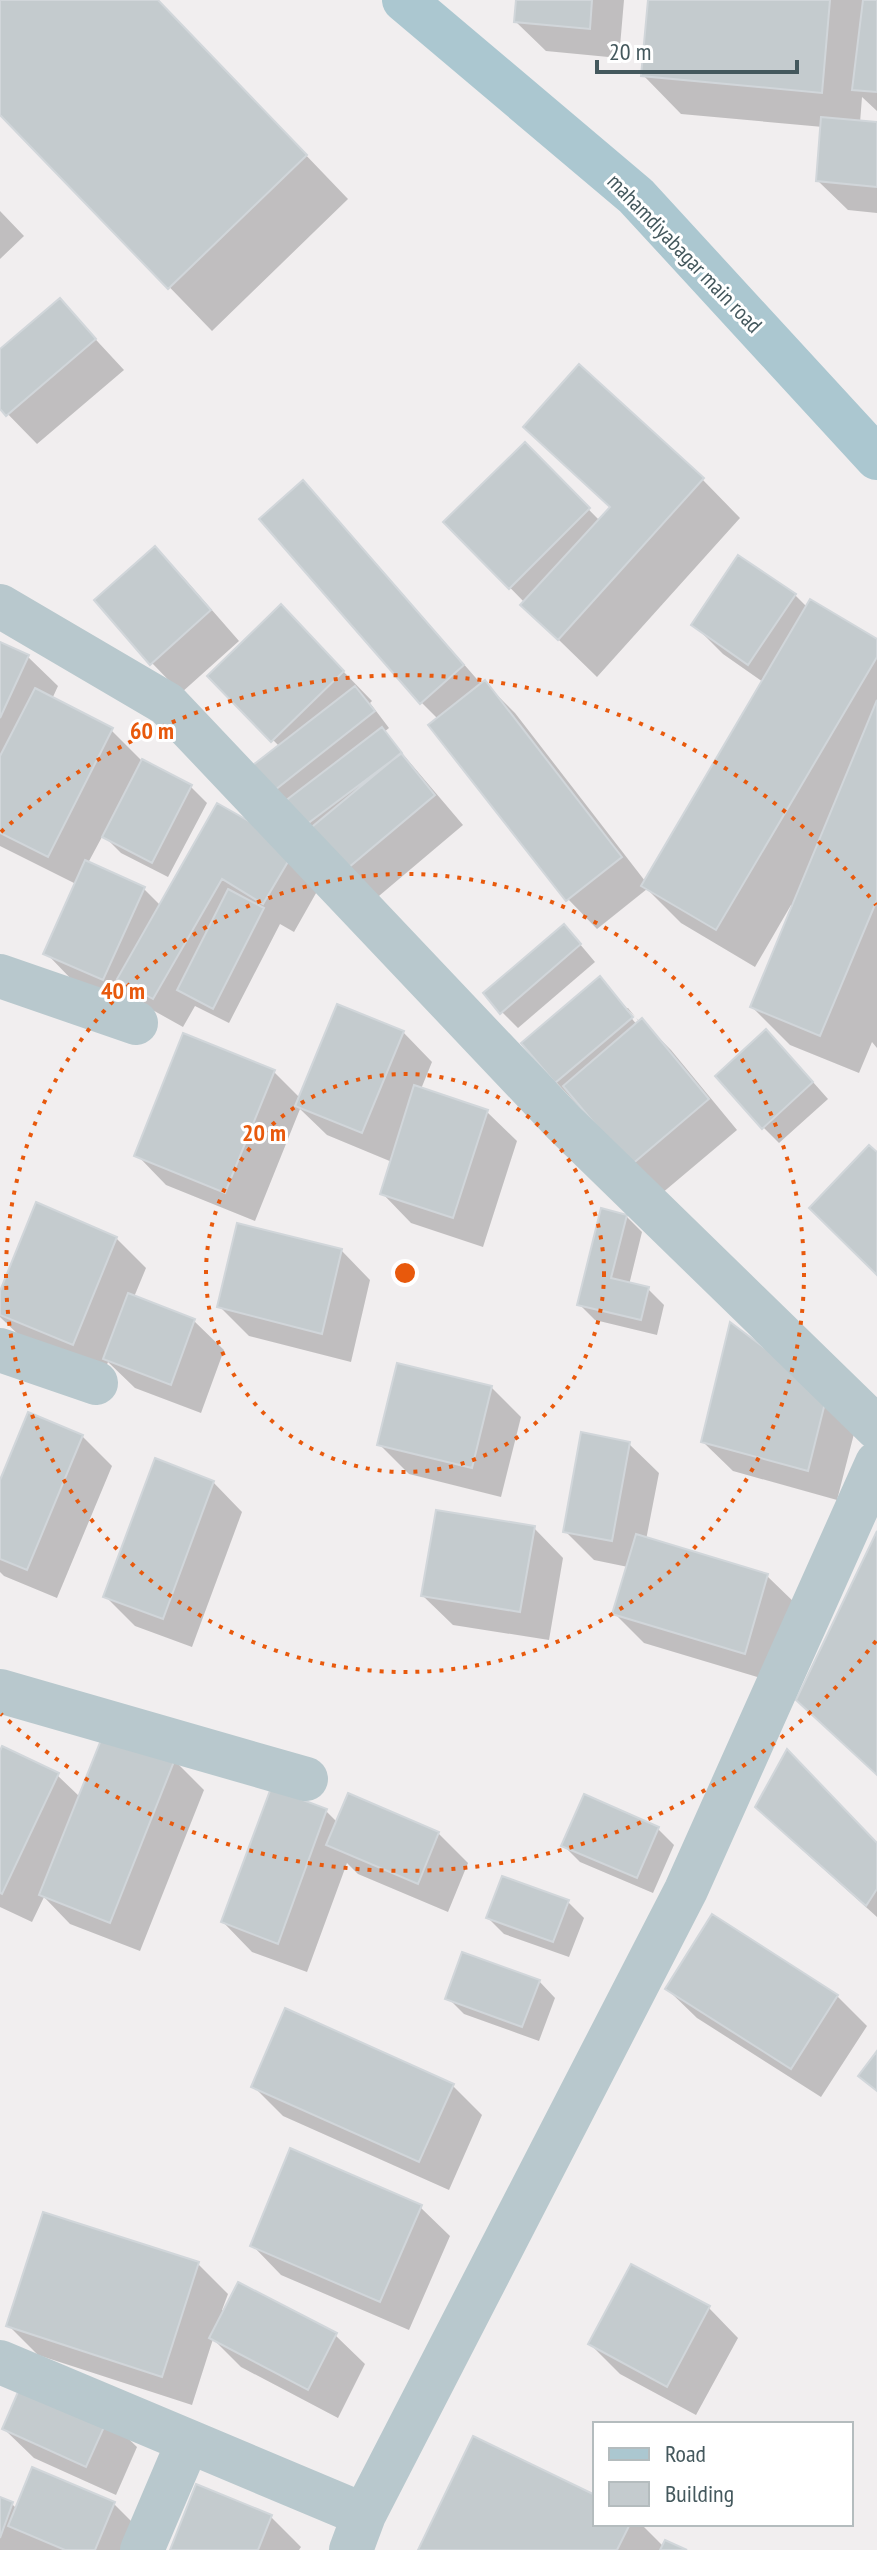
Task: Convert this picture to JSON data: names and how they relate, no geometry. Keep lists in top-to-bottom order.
{
  "streets": {
    "main road": ["mahamdiyabagar main road"]
  },
  "legend": ["Road", "Building"],
  "scale_bar": "20 m",
  "rings": ["60 m", "40 m", "20 m"]
}
